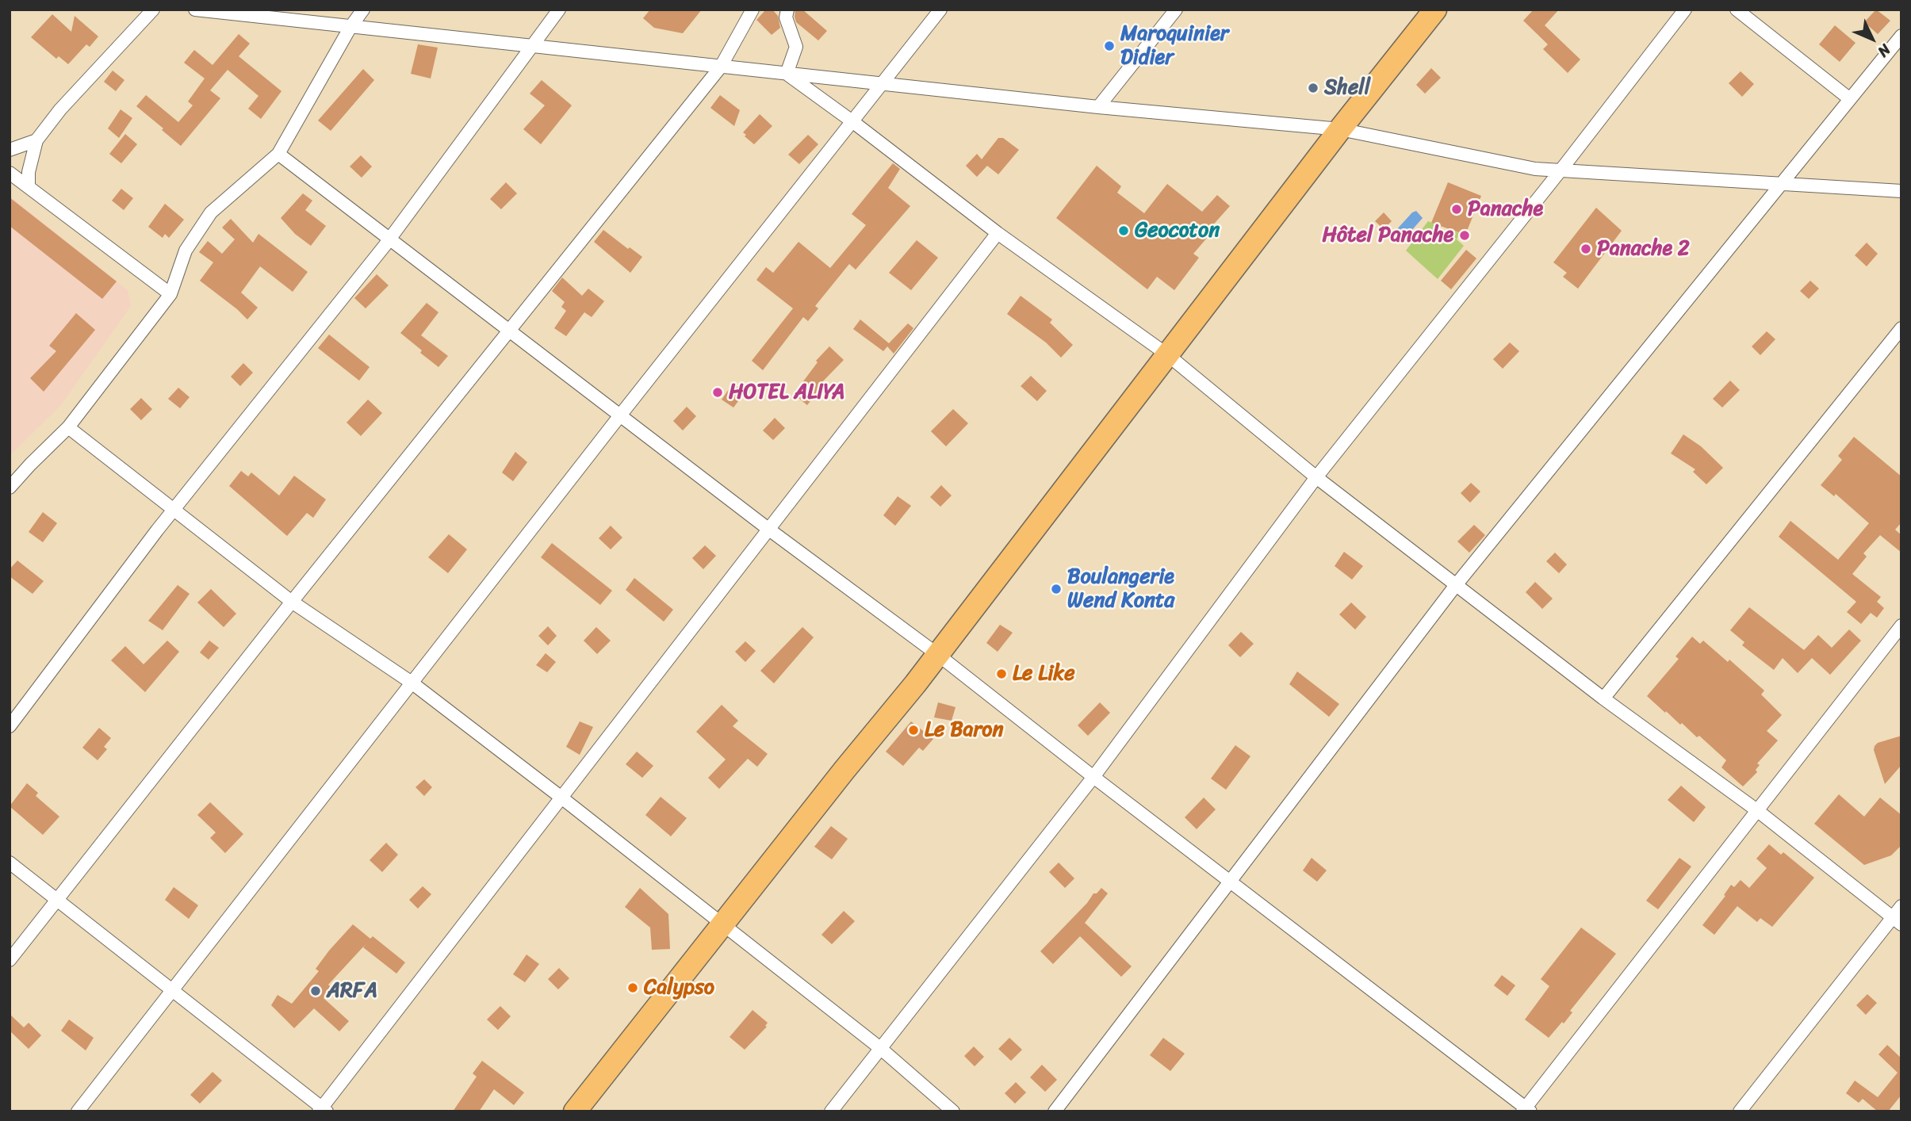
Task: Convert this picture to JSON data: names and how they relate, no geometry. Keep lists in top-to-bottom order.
{
  "places": [
    "Maroquinier Didier",
    "Shell",
    "Panache",
    "Geocoton",
    "Hôtel Panache",
    "Panache 2",
    "HOTEL ALIYA",
    "Boulangerie Wend Konta",
    "Le Like",
    "Le Baron",
    "Calypso",
    "ARFA"
  ],
  "north": "bottom right"
}
